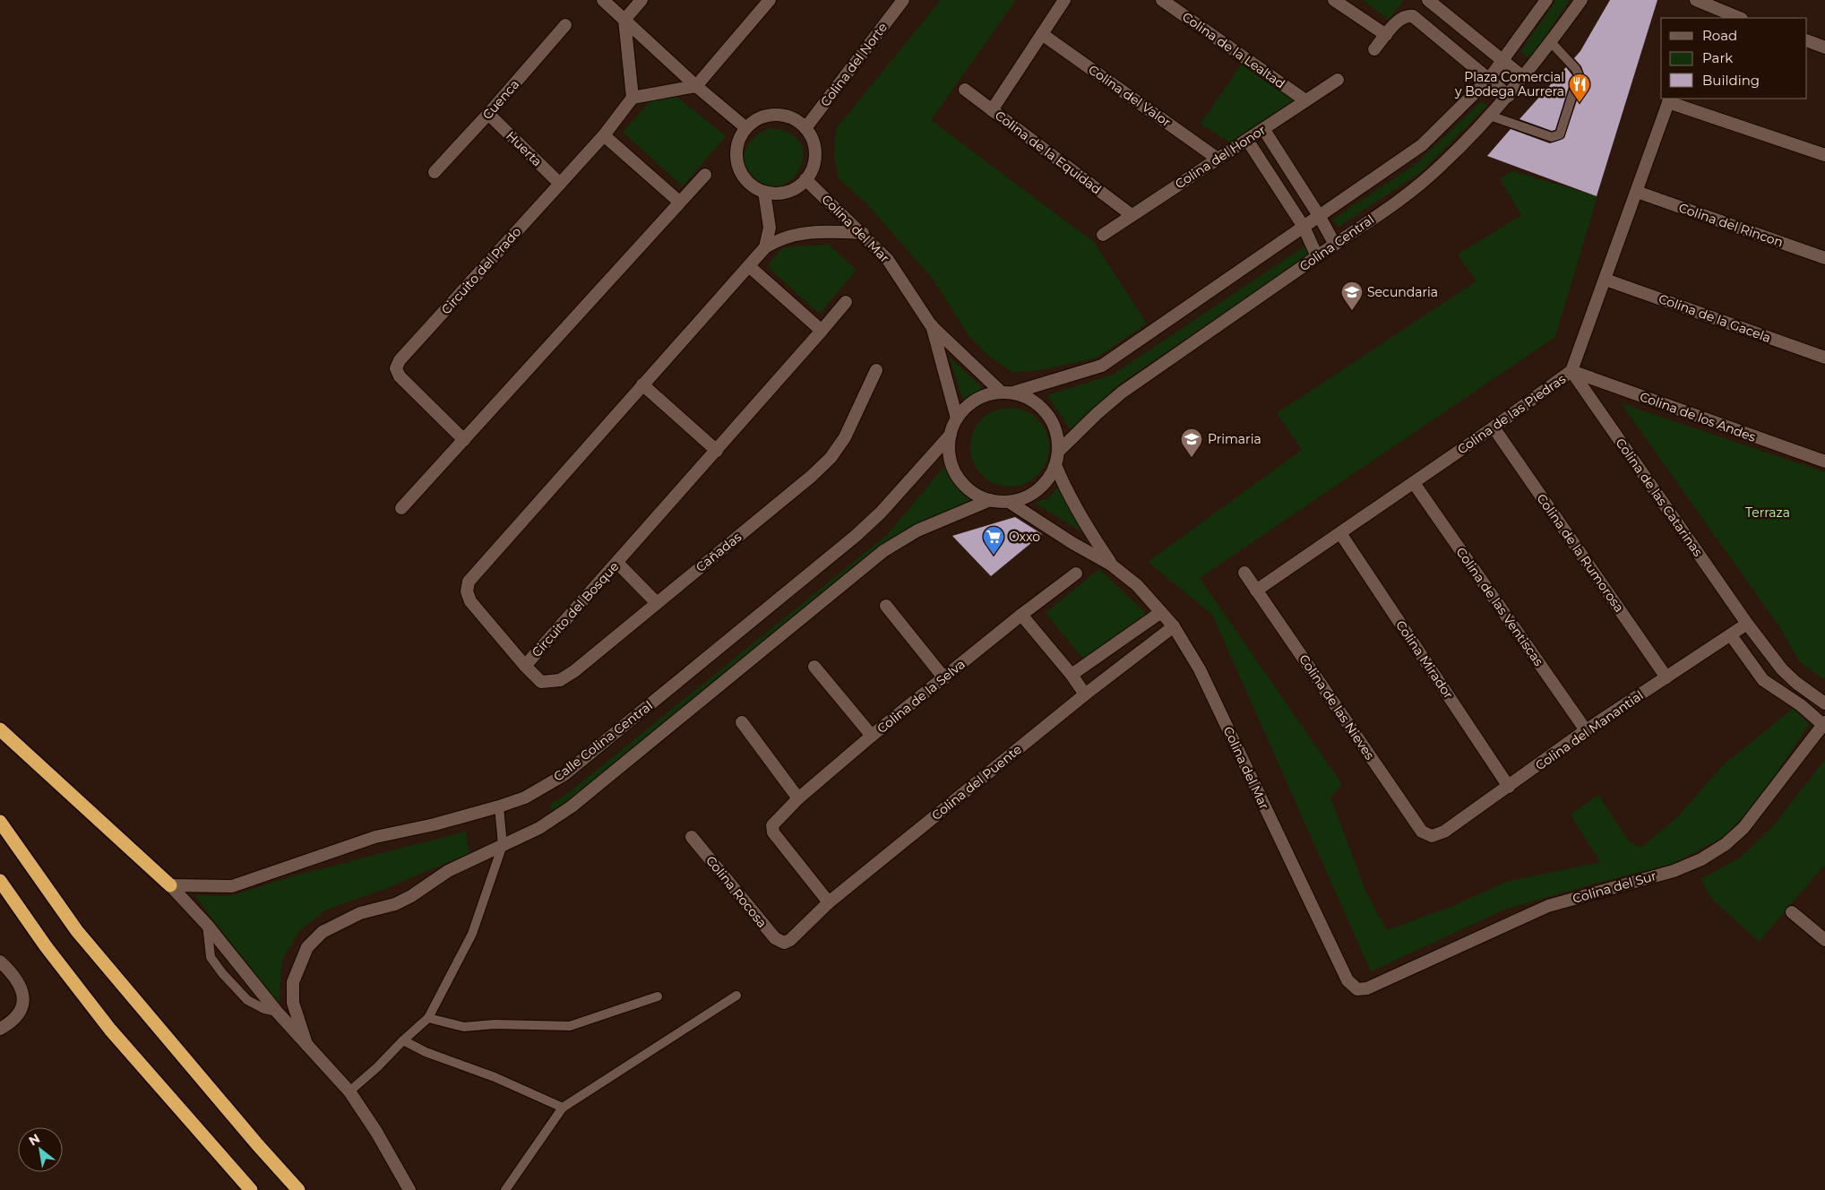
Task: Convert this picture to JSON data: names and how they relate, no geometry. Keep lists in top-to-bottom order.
{
  "streets": {
    "street": [
      "Colina de la Lealtad",
      "Colina del Norte",
      "Colina del Valor",
      "Cuenca",
      "Huerta",
      "Colina de la Equidad",
      "Colina del Honor",
      "Colina del Rincon",
      "Colina del Mar",
      "Colina Central",
      "Circuito del Prado",
      "Colina de la Gacela",
      "Colina de las Piedras",
      "Colina de los Andes",
      "Colina de las Catarinas",
      "Cañadas",
      "Colina de la Rumorosa",
      "Colina de las Ventiscas",
      "Circuito del Bosque",
      "Colina Mirador",
      "Colina de la Selva",
      "Colina de las Nieves",
      "Colina del Manantial",
      "Calle Colina Central",
      "Colina del Puente",
      "Colina del Sur",
      "Colina Rocosa"
    ]
  },
  "crossings": [
    ["Colina de la Lealtad", "Colina del Honor"],
    ["Colina del Norte", "Colina del Mar"],
    ["Colina del Norte", "Circuito del Bosque"],
    ["Colina del Valor", "Colina del Honor"],
    ["Cuenca", "Huerta"],
    ["Huerta", "Circuito del Prado"],
    ["Colina de la Equidad", "Colina del Honor"],
    ["Colina del Rincon", "Colina de las Piedras"],
    ["Colina del Mar", "Colina Central"],
    ["Colina del Mar", "Circuito del Bosque"],
    ["Colina del Mar", "Calle Colina Central"],
    ["Colina del Mar", "Colina del Puente"],
    ["Colina del Mar", "Colina del Sur"],
    ["Colina Central", "Calle Colina Central"],
    ["Colina de la Gacela", "Colina de las Piedras"],
    ["Colina de las Piedras", "Colina de los Andes"],
    ["Colina de las Piedras", "Colina de las Catarinas"],
    ["Colina de las Piedras", "Colina de la Rumorosa"],
    ["Colina de las Piedras", "Colina de las Ventiscas"],
    ["Colina de las Piedras", "Colina Mirador"],
    ["Colina de las Piedras", "Colina de las Nieves"],
    ["Colina de los Andes", "Colina de las Catarinas"],
    ["Colina de las Catarinas", "Colina del Manantial"],
    ["Cañadas", "Circuito del Bosque"],
    ["Colina de la Rumorosa", "Colina del Manantial"],
    ["Colina de las Ventiscas", "Colina del Manantial"],
    ["Colina Mirador", "Colina del Manantial"],
    ["Colina de la Selva", "Colina del Puente"],
    ["Colina de las Nieves", "Colina del Manantial"],
    ["Colina del Puente", "Colina Rocosa"]
  ],
  "parks": ["Terraza"],
  "places": {
    "restaurant": ["Plaza Comercial y Bodega Aurrera"],
    "school or university": ["Secundaria", "Primaria"],
    "supermarket": ["Oxxo"]
  },
  "legend": ["Road", "Park", "Building"],
  "north": "top left"
}
